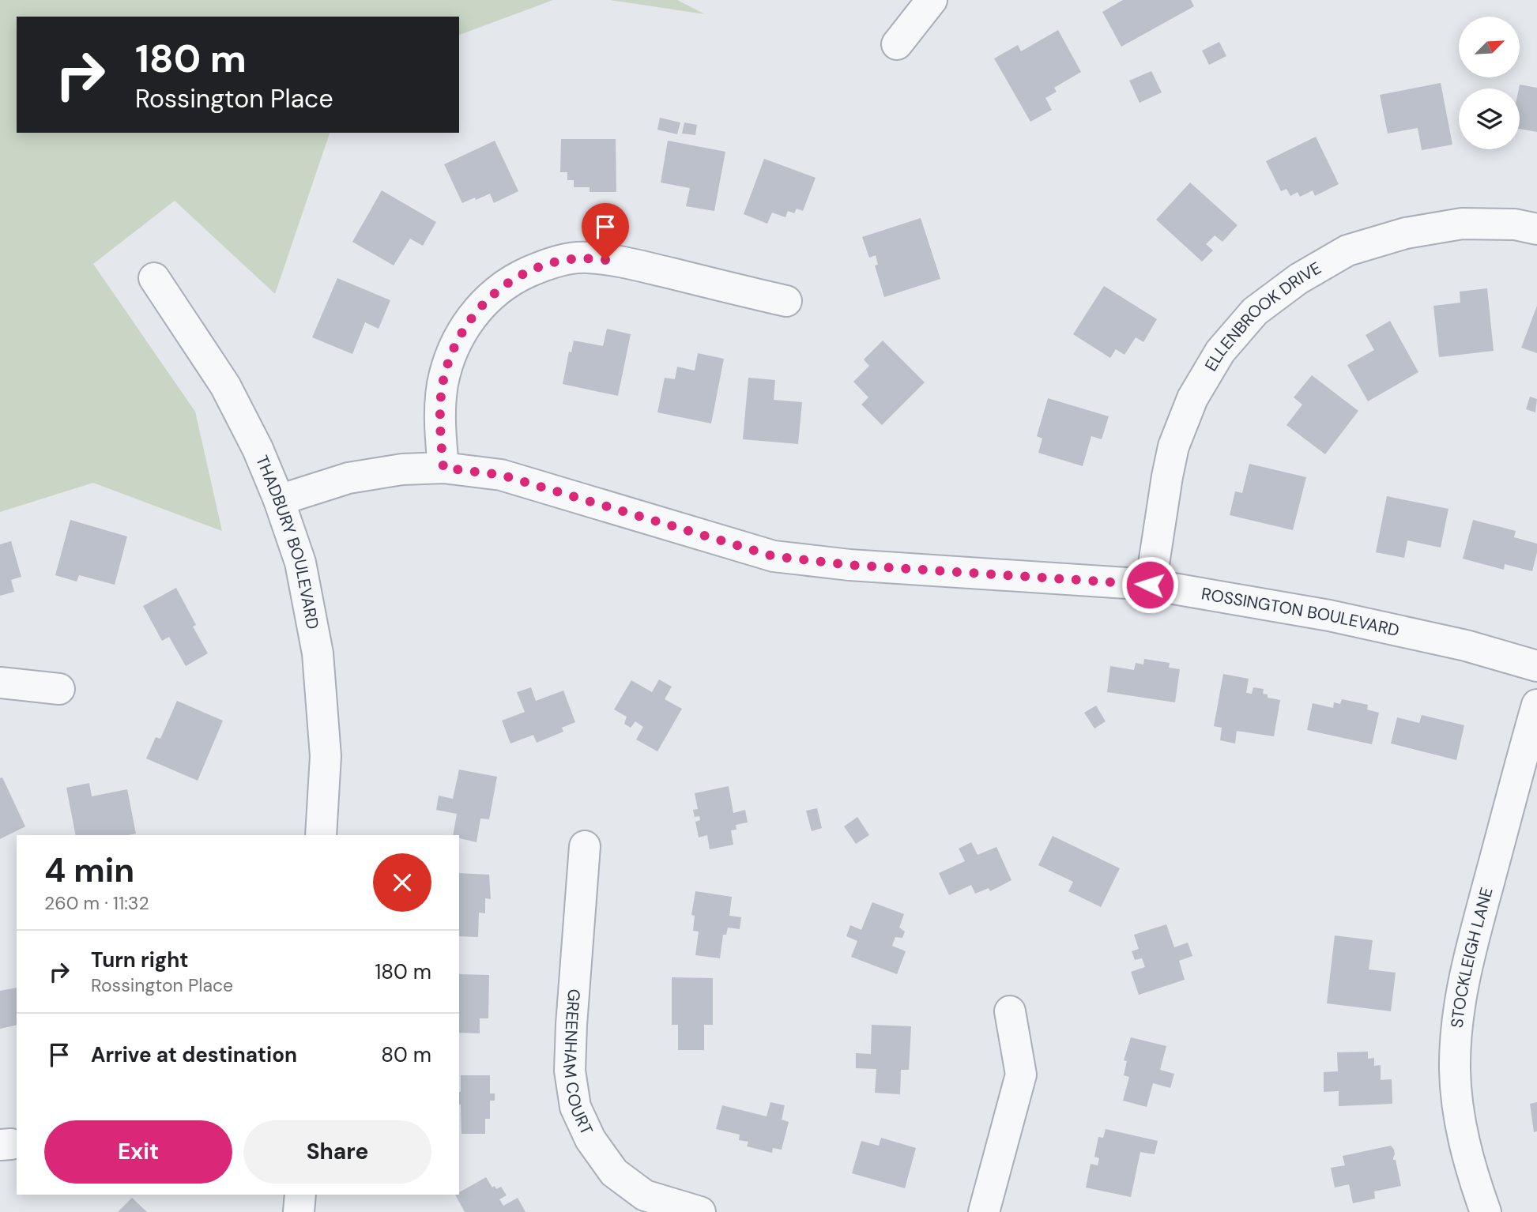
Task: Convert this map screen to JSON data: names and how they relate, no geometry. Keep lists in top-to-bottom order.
{
  "streets": {
    "street": [
      "ELLENBROOK DRIVE",
      "THADBURY BOULEVARD",
      "ROSSINGTON BOULEVARD",
      "STOCKLEIGH LANE",
      "GREENHAM COURT"
    ]
  },
  "crossings": [
    ["ELLENBROOK DRIVE", "ROSSINGTON BOULEVARD"],
    ["THADBURY BOULEVARD", "ROSSINGTON BOULEVARD"]
  ],
  "north": "top right",
  "page": {
    "turn": ["180 m", "Rossington Place"],
    "heading": ["4 min", "260 m · 11:32"],
    "list": [
      {
        "name": "Turn right",
        "note": "Rossington Place",
        "value": "180 m"
      },
      {
        "name": "Arrive at destination",
        "value": "80 m"
      }
    ],
    "buttons": ["Exit", "Share"]
  }
}
